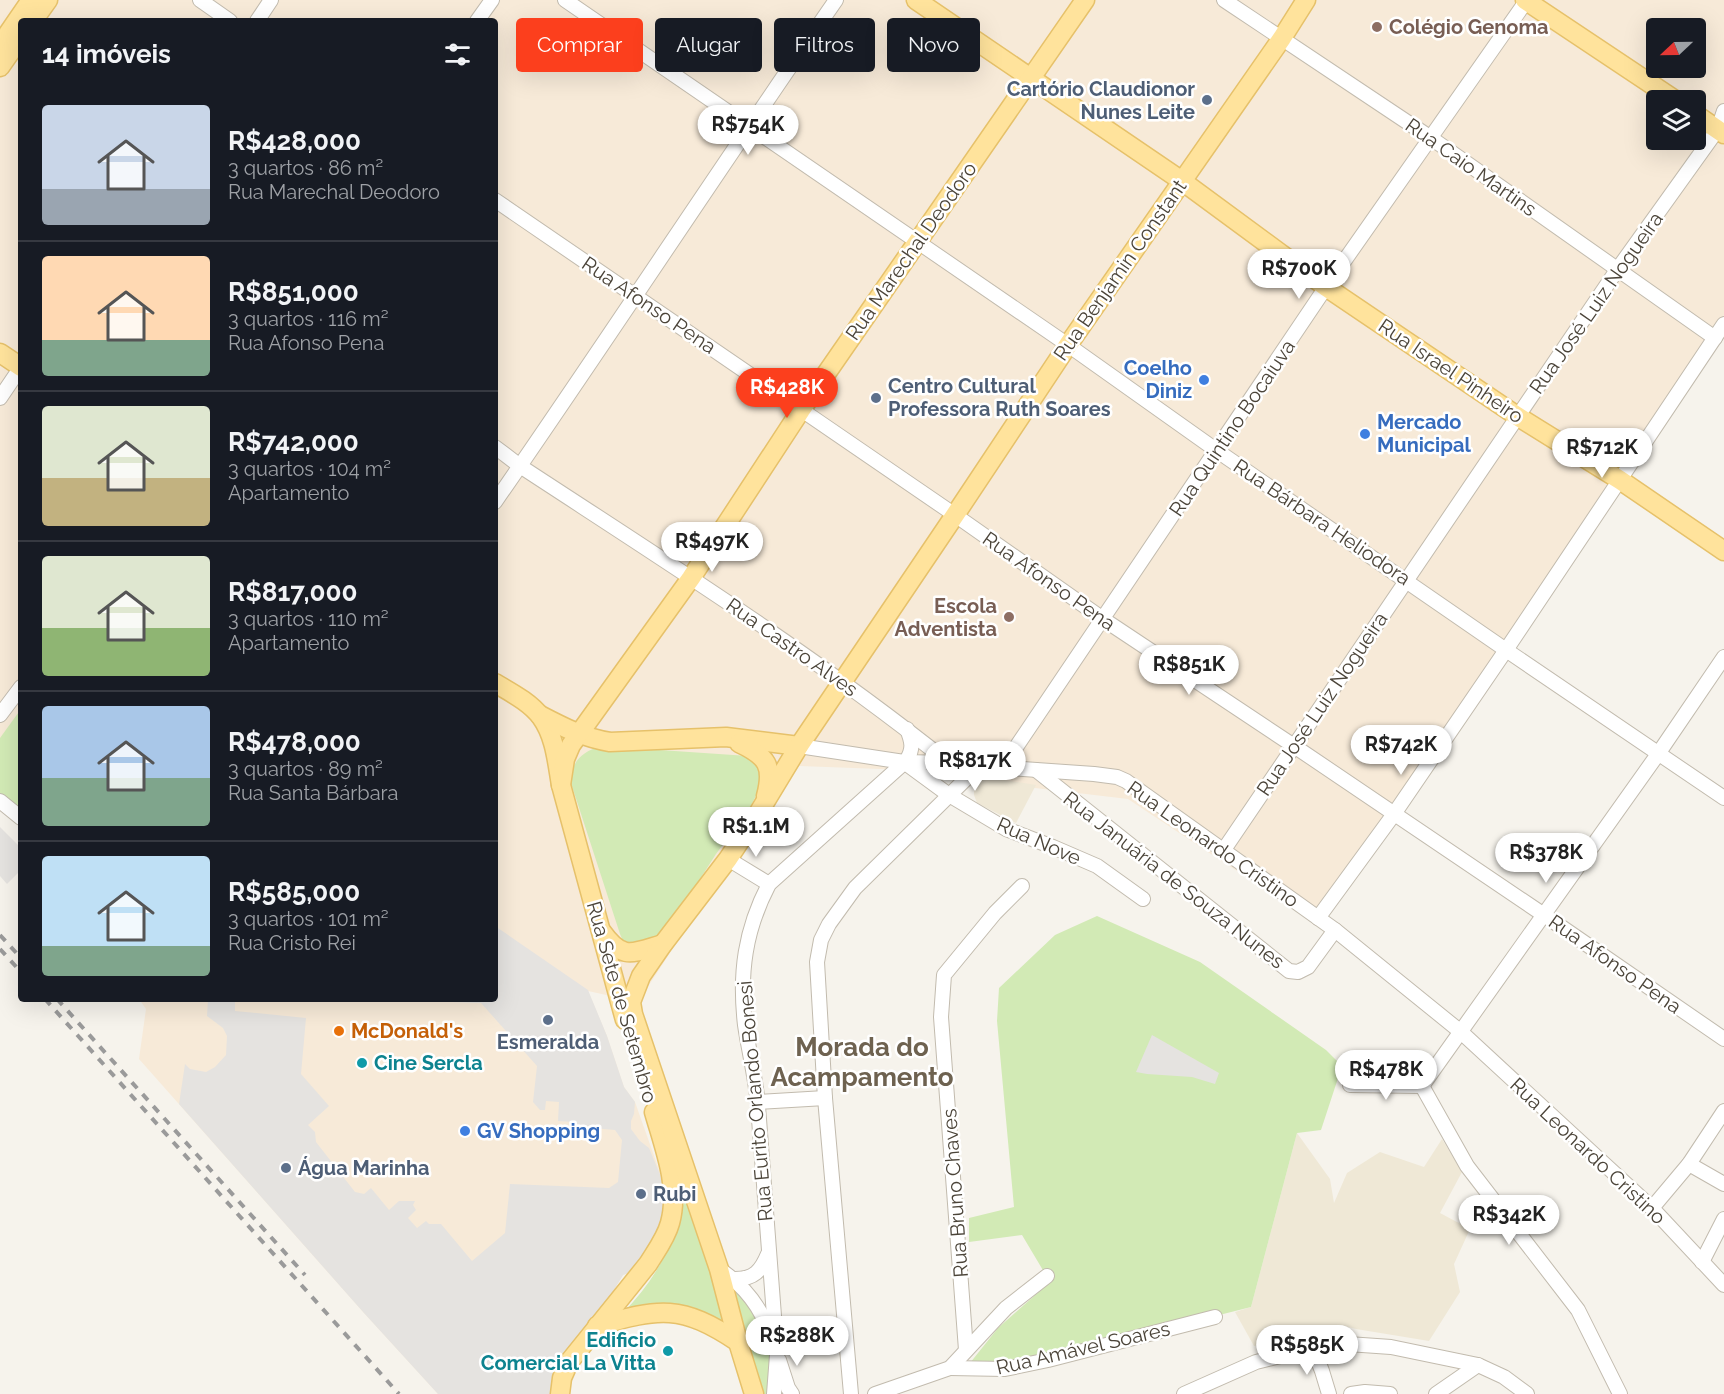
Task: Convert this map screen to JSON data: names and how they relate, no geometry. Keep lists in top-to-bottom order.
{
  "streets": {
    "main road": [
      "Rua Marechal Deodoro",
      "Rua Benjamin Constant",
      "Rua Israel Pinheiro",
      "Rua Leonardo Cristino",
      "Rua Sete de Setembro"
    ],
    "street": [
      "Rua Caio Martins",
      "Rua José Luiz Nogueira",
      "Rua Afonso Pena",
      "Rua Quintino Bocaiuva",
      "Rua Bárbara Heliodora",
      "Rua Castro Alves",
      "Rua Nove",
      "Rua Januária de Souza Nunes",
      "Rua Eurito Orlando Bonesi",
      "Rua Bruno Chaves",
      "Rua Amável Soares"
    ]
  },
  "crossings": [
    ["Rua Caio Martins", "Rua Benjamin Constant"],
    ["Rua Caio Martins", "Rua José Luiz Nogueira"],
    ["Rua Caio Martins", "Rua Quintino Bocaiuva"],
    ["Rua Marechal Deodoro", "Rua Afonso Pena"],
    ["Rua Marechal Deodoro", "Rua Israel Pinheiro"],
    ["Rua Marechal Deodoro", "Rua Bárbara Heliodora"],
    ["Rua Marechal Deodoro", "Rua Castro Alves"],
    ["Rua Marechal Deodoro", "Rua Leonardo Cristino"],
    ["Rua Benjamin Constant", "Rua Afonso Pena"],
    ["Rua Benjamin Constant", "Rua Israel Pinheiro"],
    ["Rua Benjamin Constant", "Rua Bárbara Heliodora"],
    ["Rua Benjamin Constant", "Rua Castro Alves"],
    ["Rua Benjamin Constant", "Rua Leonardo Cristino"],
    ["Rua Benjamin Constant", "Rua Sete de Setembro"],
    ["Rua José Luiz Nogueira", "Rua Afonso Pena"],
    ["Rua José Luiz Nogueira", "Rua Israel Pinheiro"],
    ["Rua José Luiz Nogueira", "Rua Bárbara Heliodora"],
    ["Rua José Luiz Nogueira", "Rua Leonardo Cristino"],
    ["Rua Afonso Pena", "Rua Quintino Bocaiuva"],
    ["Rua Israel Pinheiro", "Rua Quintino Bocaiuva"],
    ["Rua Quintino Bocaiuva", "Rua Bárbara Heliodora"],
    ["Rua Quintino Bocaiuva", "Rua Leonardo Cristino"],
    ["Rua Castro Alves", "Rua Leonardo Cristino"],
    ["Rua Nove", "Rua Leonardo Cristino"],
    ["Rua Nove", "Rua Eurito Orlando Bonesi"],
    ["Rua Leonardo Cristino", "Rua Januária de Souza Nunes"],
    ["Rua Leonardo Cristino", "Rua Eurito Orlando Bonesi"],
    ["Rua Sete de Setembro", "Rua Eurito Orlando Bonesi"],
    ["Rua Bruno Chaves", "Rua Amável Soares"]
  ],
  "districts": ["Morada do Acampamento"],
  "places": [
    "Colégio Genoma",
    "Cartório Claudionor Nunes Leite",
    "Coelho Diniz",
    "Centro Cultural Professora Ruth Soares",
    "Mercado Municipal",
    "Escola Adventista",
    "Esmeralda",
    "McDonald's",
    "Cine Sercla",
    "GV Shopping",
    "Água Marinha",
    "Rubi",
    "Edificio Comercial La Vitta"
  ],
  "north": "left",
  "page": {
    "chip": [
      "Comprar",
      "Alugar",
      "Filtros",
      "Novo"
    ],
    "heading": "14 imóveis",
    "list": [
      {
        "name": "R$428,000",
        "note": "3 quartos · 86 m² · Rua Marechal Deodoro"
      },
      {
        "name": "R$851,000",
        "note": "3 quartos · 116 m² · Rua Afonso Pena"
      },
      {
        "name": "R$742,000",
        "note": "3 quartos · 104 m² · Apartamento"
      },
      {
        "name": "R$817,000",
        "note": "3 quartos · 110 m² · Apartamento"
      },
      {
        "name": "R$478,000",
        "note": "3 quartos · 89 m² · Rua Santa Bárbara"
      },
      {
        "name": "R$585,000",
        "note": "3 quartos · 101 m² · Rua Cristo Rei"
      }
    ],
    "price": [
      "R$754K",
      "R$700K",
      "R$428K",
      "R$712K",
      "R$497K",
      "R$851K",
      "R$742K",
      "R$817K",
      "R$1.1M",
      "R$378K",
      "R$478K",
      "R$342K",
      "R$288K",
      "R$585K"
    ]
  }
}
